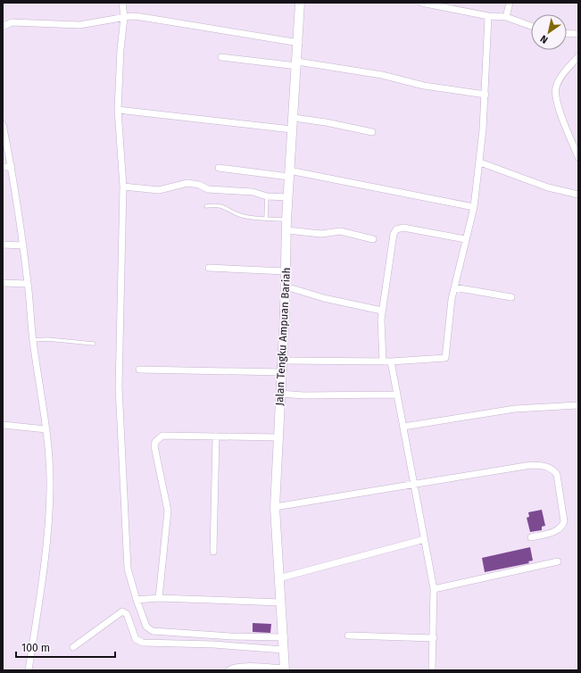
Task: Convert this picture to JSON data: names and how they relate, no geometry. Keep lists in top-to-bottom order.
{
  "streets": {
    "main road": ["Jalan Tengku Ampuan Bariah"]
  },
  "scale_bar": "100 m",
  "north": "bottom left"
}
